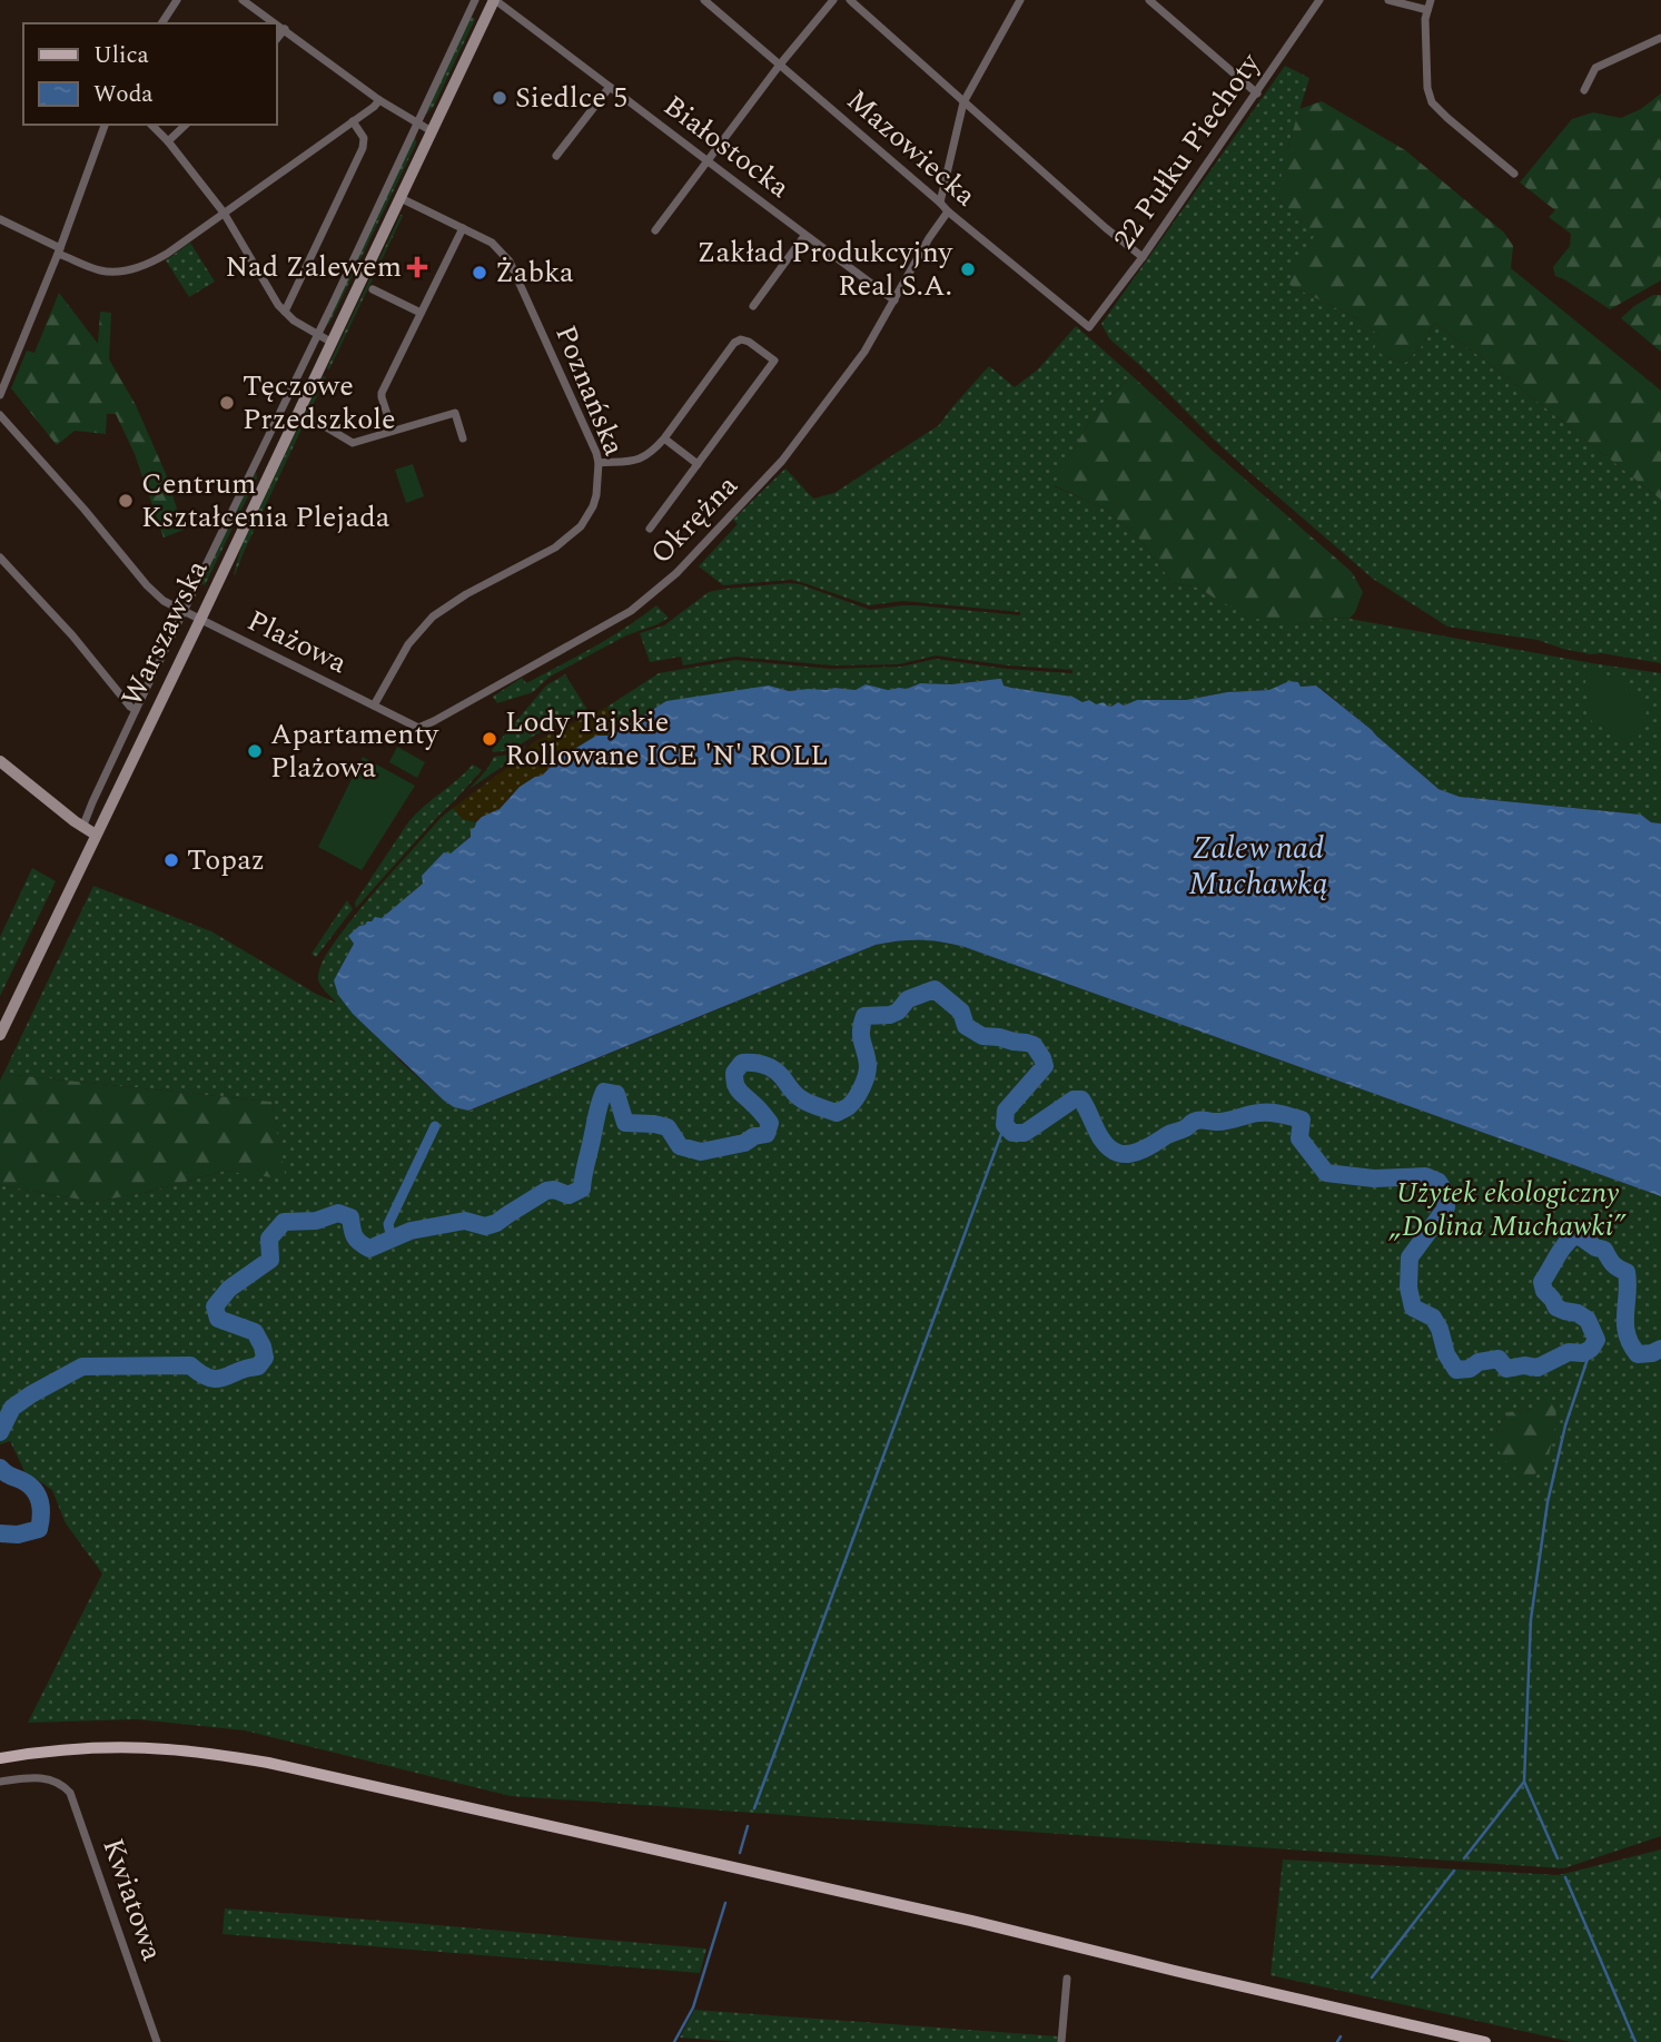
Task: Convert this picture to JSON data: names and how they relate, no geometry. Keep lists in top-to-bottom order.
{
  "streets": {
    "main road": ["Warszawska"],
    "street": [
      "Białostocka",
      "Mazowiecka",
      "22 Pułku Piechoty",
      "Poznańska",
      "Okrężna",
      "Plażowa",
      "Kwiatowa"
    ]
  },
  "crossings": [
    ["Białostocka", "Okrężna"],
    ["Białostocka", "Warszawska"],
    ["Mazowiecka", "22 Pułku Piechoty"],
    ["Mazowiecka", "Okrężna"],
    ["Poznańska", "Okrężna"],
    ["Poznańska", "Warszawska"],
    ["Poznańska", "Plażowa"],
    ["Okrężna", "Plażowa"],
    ["Warszawska", "Plażowa"]
  ],
  "water": ["Zalew nad Muchawką"],
  "parks": ["Użytek ekologiczny „Dolina Muchawki”"],
  "places": {
    "other": [
      "Siedlce 5",
      "Zakład Produkcyjny Real S.A.",
      "Żabka",
      "Tęczowe Przedszkole",
      "Centrum Kształcenia Plejada",
      "Lody Tajskie Rollowane ICE 'N' ROLL",
      "Apartamenty Plażowa",
      "Topaz"
    ],
    "health": ["Nad Zalewem"]
  },
  "legend": ["Ulica", "Woda"]
}
